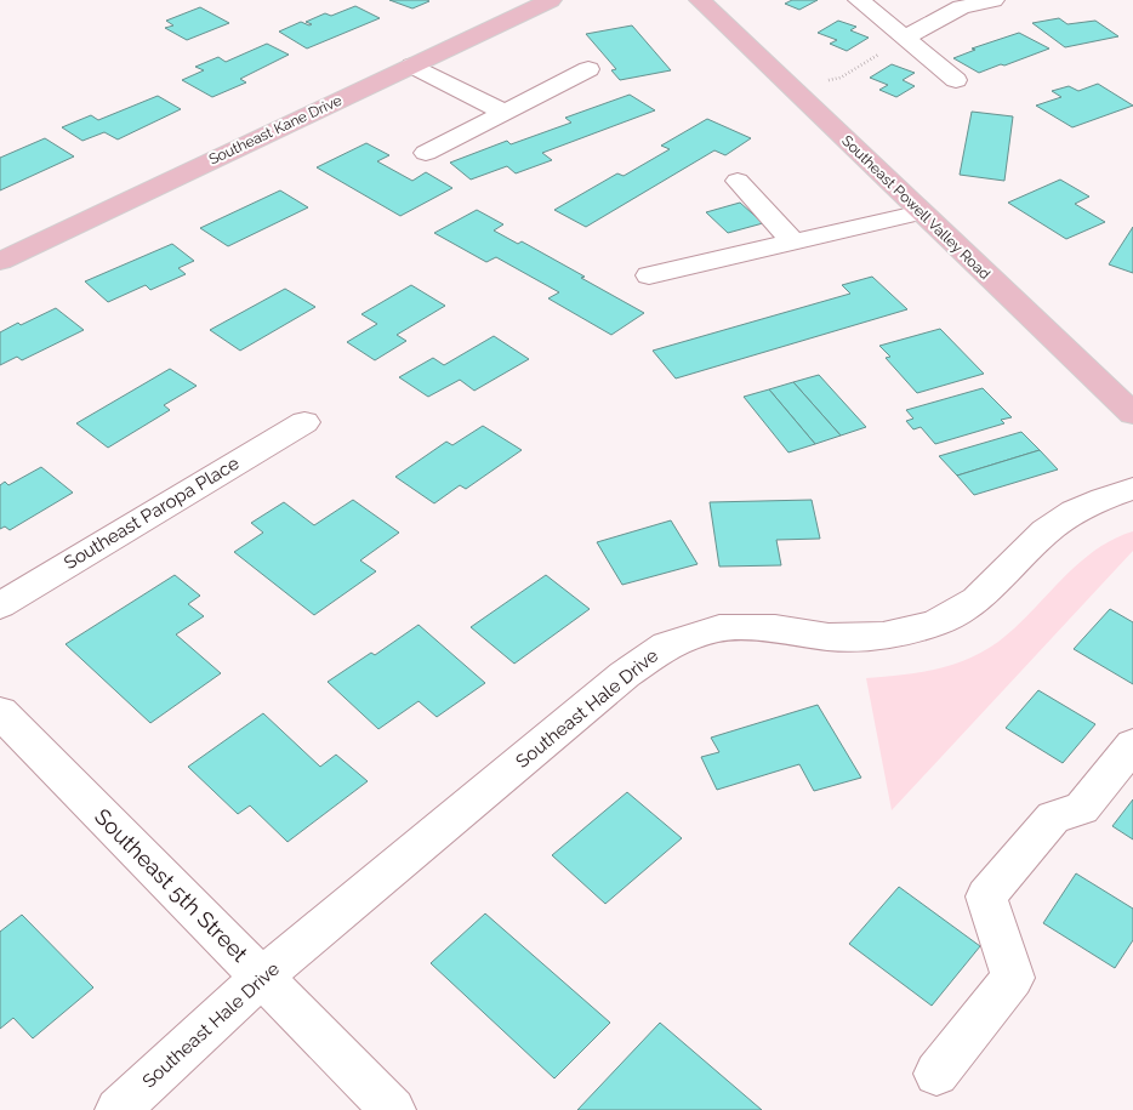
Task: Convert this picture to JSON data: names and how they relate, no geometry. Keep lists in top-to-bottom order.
{
  "streets": {
    "main road": ["Southeast Kane Drive", "Southeast Powell Valley Road"],
    "street": ["Southeast Paropa Place", "Southeast Hale Drive", "Southeast 5th Street"]
  },
  "crossings": [
    ["Southeast Hale Drive", "Southeast 5th Street"]
  ]
}
